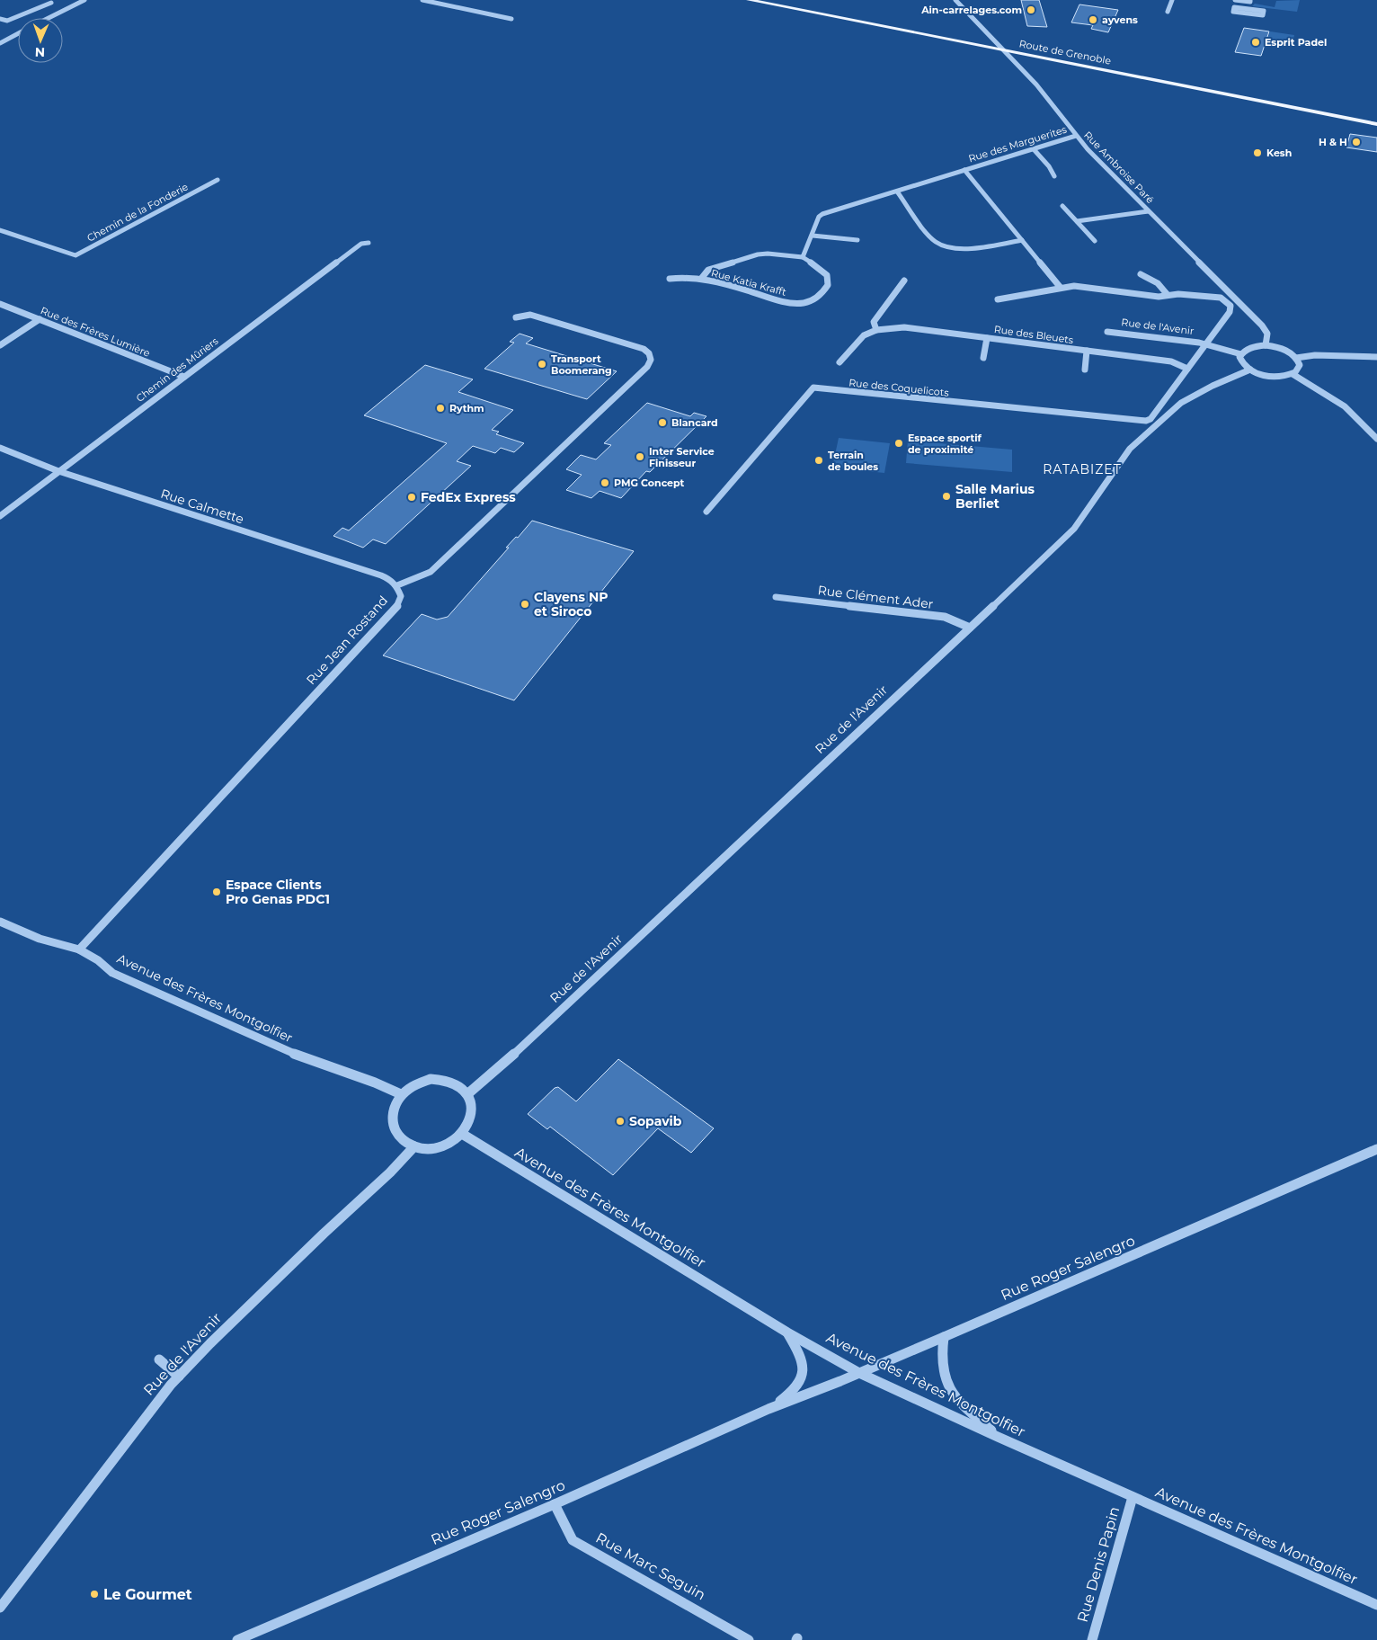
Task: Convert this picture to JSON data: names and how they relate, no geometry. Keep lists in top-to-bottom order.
{
  "streets": {
    "main road": ["Route de Grenoble"],
    "street": [
      "Rue des Marguerites",
      "Rue Ambroise Paré",
      "Chemin de la Fonderie",
      "Rue Katia Krafft",
      "Rue de l'Avenir",
      "Rue des Frères Lumière",
      "Rue des Bleuets",
      "Chemin des Mûriers",
      "Rue des Coquelicots",
      "Rue Calmette",
      "Rue Clément Ader",
      "Rue Jean Rostand",
      "Avenue des Frères Montgolfier",
      "Rue Roger Salengro",
      "Rue Denis Papin",
      "Rue Marc Seguin"
    ]
  },
  "crossings": [
    ["Route de Grenoble", "Rue Ambroise Paré"],
    ["Rue des Marguerites", "Rue Ambroise Paré"],
    ["Rue de l'Avenir", "Rue des Bleuets"],
    ["Rue de l'Avenir", "Rue des Coquelicots"],
    ["Rue de l'Avenir", "Rue Clément Ader"],
    ["Rue de l'Avenir", "Avenue des Frères Montgolfier"],
    ["Rue des Frères Lumière", "Chemin des Mûriers"],
    ["Chemin des Mûriers", "Rue Calmette"],
    ["Rue Calmette", "Rue Jean Rostand"],
    ["Rue Jean Rostand", "Avenue des Frères Montgolfier"],
    ["Avenue des Frères Montgolfier", "Rue Roger Salengro"],
    ["Avenue des Frères Montgolfier", "Rue Denis Papin"],
    ["Rue Roger Salengro", "Rue Marc Seguin"]
  ],
  "districts": ["RATABIZET"],
  "places": [
    "Ain-carrelages.com",
    "ayvens",
    "Esprit Padel",
    "H & H",
    "Kesh",
    "Transport Boomerang",
    "Rythm",
    "Blancard",
    "Espace sportif de proximité",
    "Inter Service Finisseur",
    "Terrain de boules",
    "PMG Concept",
    "Salle Marius Berliet",
    "FedEx Express",
    "Clayens NP et Siroco",
    "Espace Clients Pro Genas PDC1",
    "Sopavib",
    "Le Gourmet"
  ],
  "north": "bottom"
}
